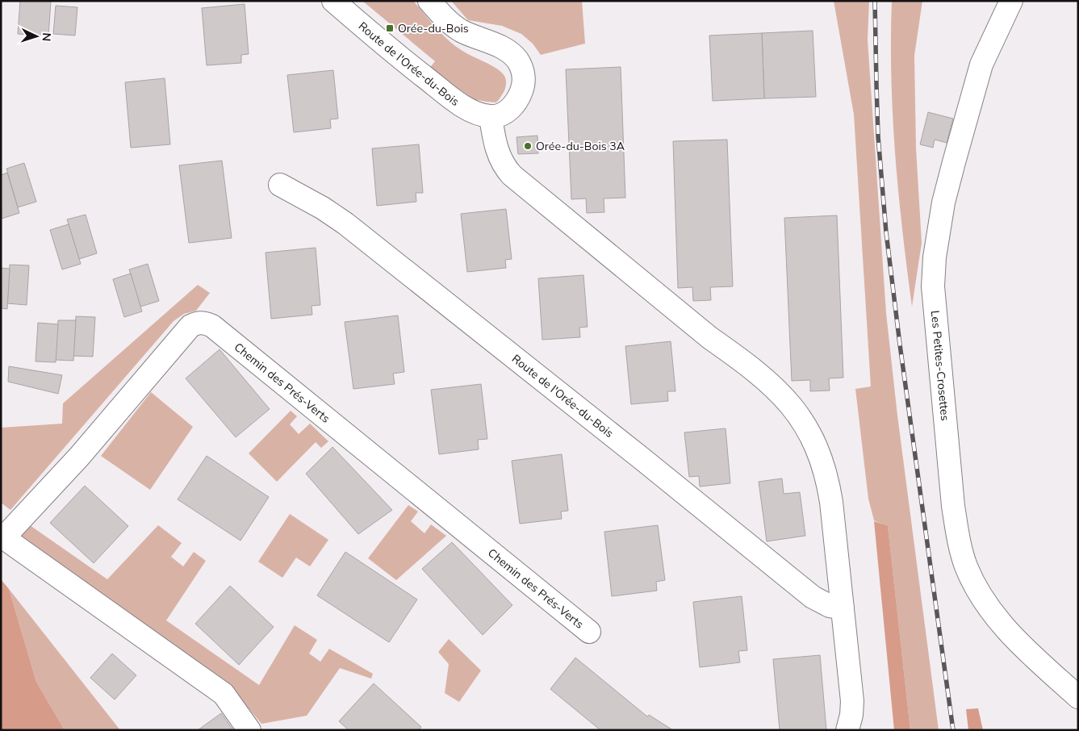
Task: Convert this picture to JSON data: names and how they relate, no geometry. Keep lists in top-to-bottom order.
{
  "streets": {
    "street": ["Route de l'Orée-du-Bois", "Les Petites-Crosettes", "Chemin des Prés-Verts"]
  },
  "places": {
    "transit": ["Orée-du-Bois"],
    "other": ["Orée-du-Bois 3A"]
  },
  "north": "right"
}
